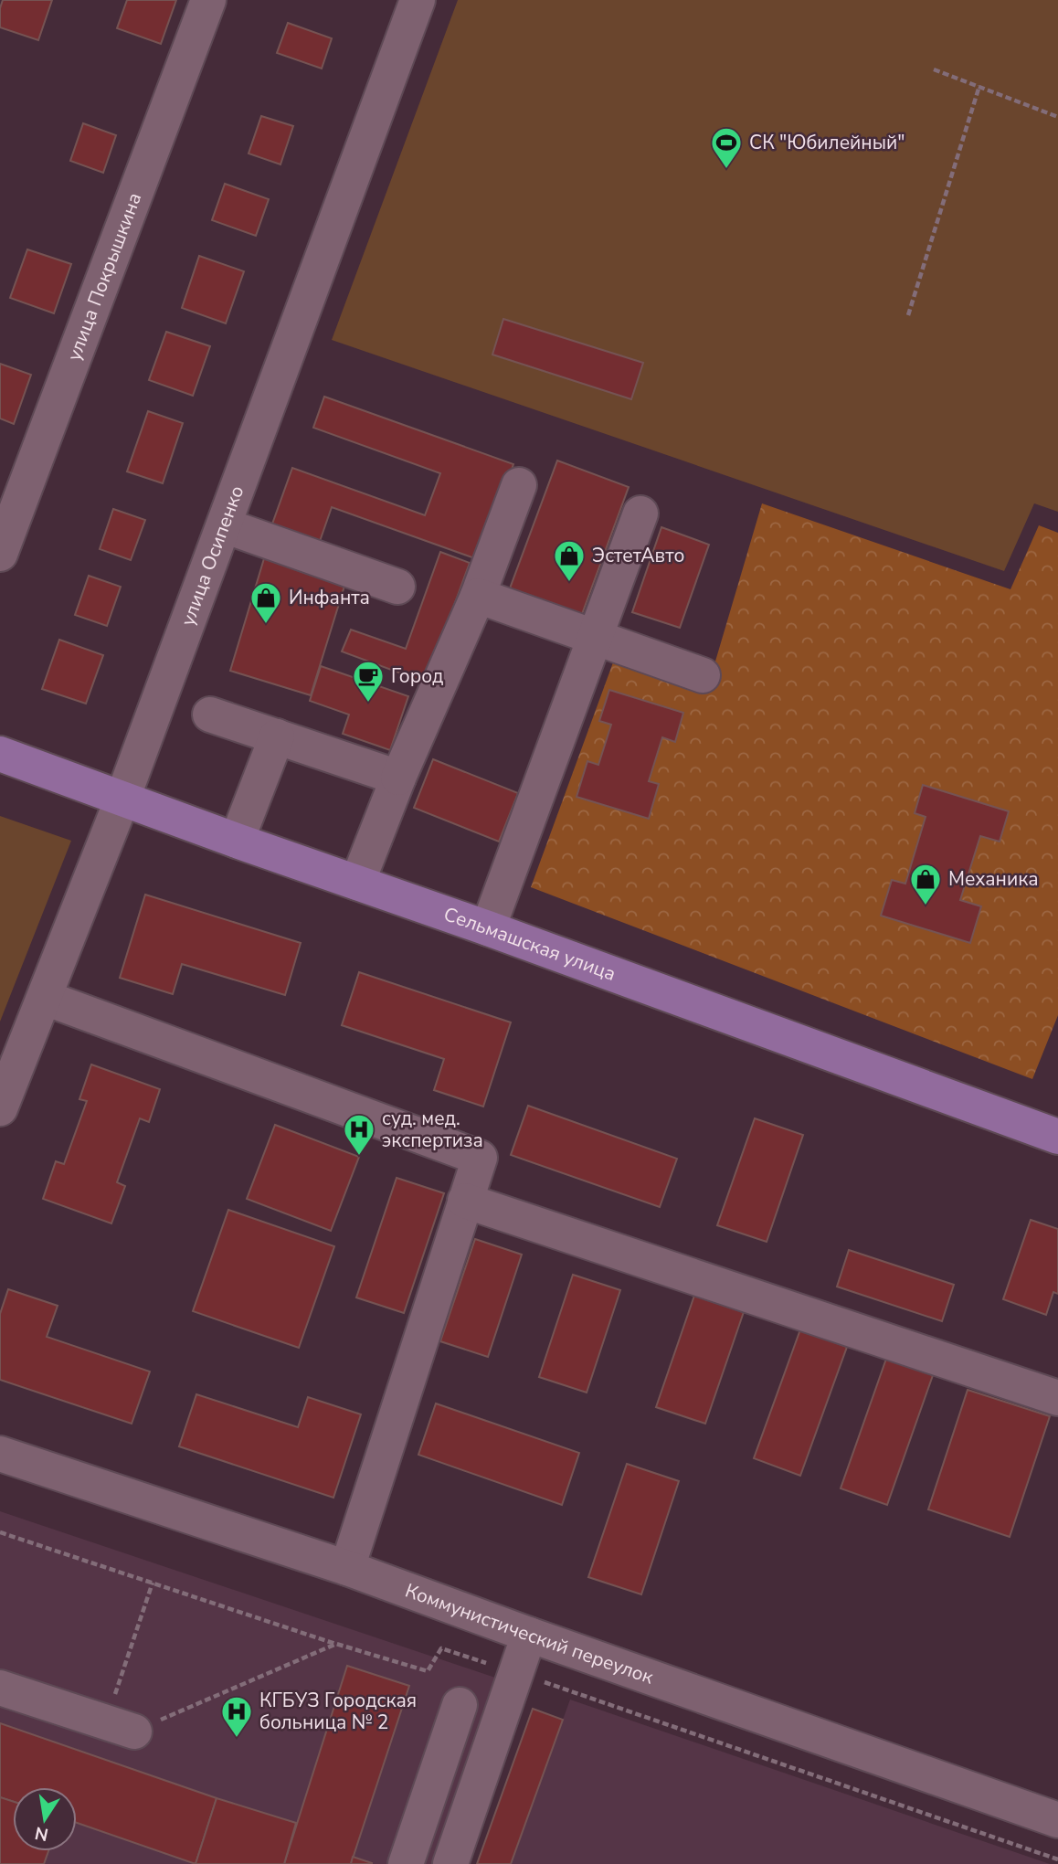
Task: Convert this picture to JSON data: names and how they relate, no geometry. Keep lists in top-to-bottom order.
{
  "streets": {
    "main road": ["Сельмашская улица"],
    "street": ["улица Покрышкина", "улица Осипенко", "Коммунистический переулок"]
  },
  "crossings": [
    ["улица Осипенко", "Сельмашская улица"]
  ],
  "places": {
    "sports": ["СК \"Юбилейный\""],
    "shop": ["ЭстетАвто", "Инфанта", "Механика"],
    "cafe": ["Город"],
    "hospital": ["суд. мед. экспертиза", "КГБУЗ Городская больница № 2"]
  },
  "north": "bottom"
}
